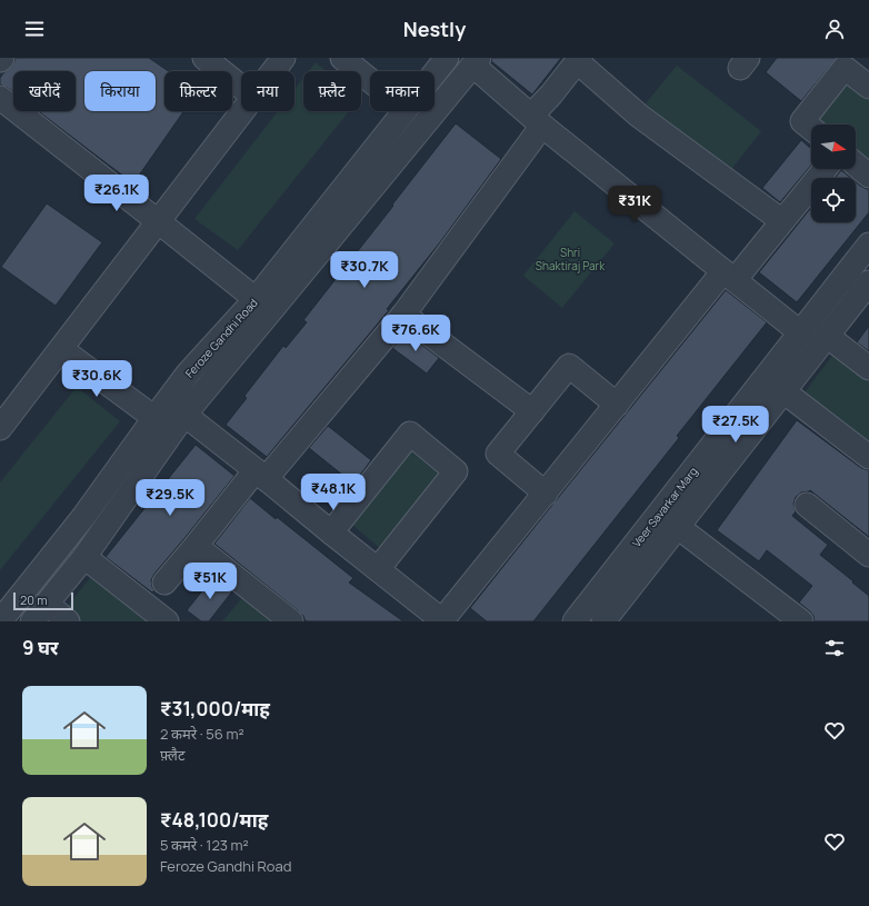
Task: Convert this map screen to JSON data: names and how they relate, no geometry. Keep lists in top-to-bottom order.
{
  "streets": {
    "street": ["Feroze Gandhi Road", "Veer Savarkar Marg"]
  },
  "parks": ["Shri Shaktiraj Park"],
  "scale_bar": "20 m",
  "north": "right",
  "page": {
    "header": "Nestly",
    "chip": [
      "खरीदें",
      "किराया",
      "फ़िल्टर",
      "नया",
      "फ़्लैट",
      "मकान"
    ],
    "price": [
      "₹26.1K",
      "₹31K",
      "₹30.7K",
      "₹76.6K",
      "₹30.6K",
      "₹27.5K",
      "₹48.1K",
      "₹29.5K",
      "₹51K"
    ],
    "scale": "20 m",
    "heading": "9 घर",
    "list": [
      {
        "name": "₹31,000/माह",
        "note": "2 कमरे · 56 m² · फ़्लैट"
      },
      {
        "name": "₹48,100/माह",
        "note": "5 कमरे · 123 m² · Feroze Gandhi Road"
      }
    ]
  }
}
